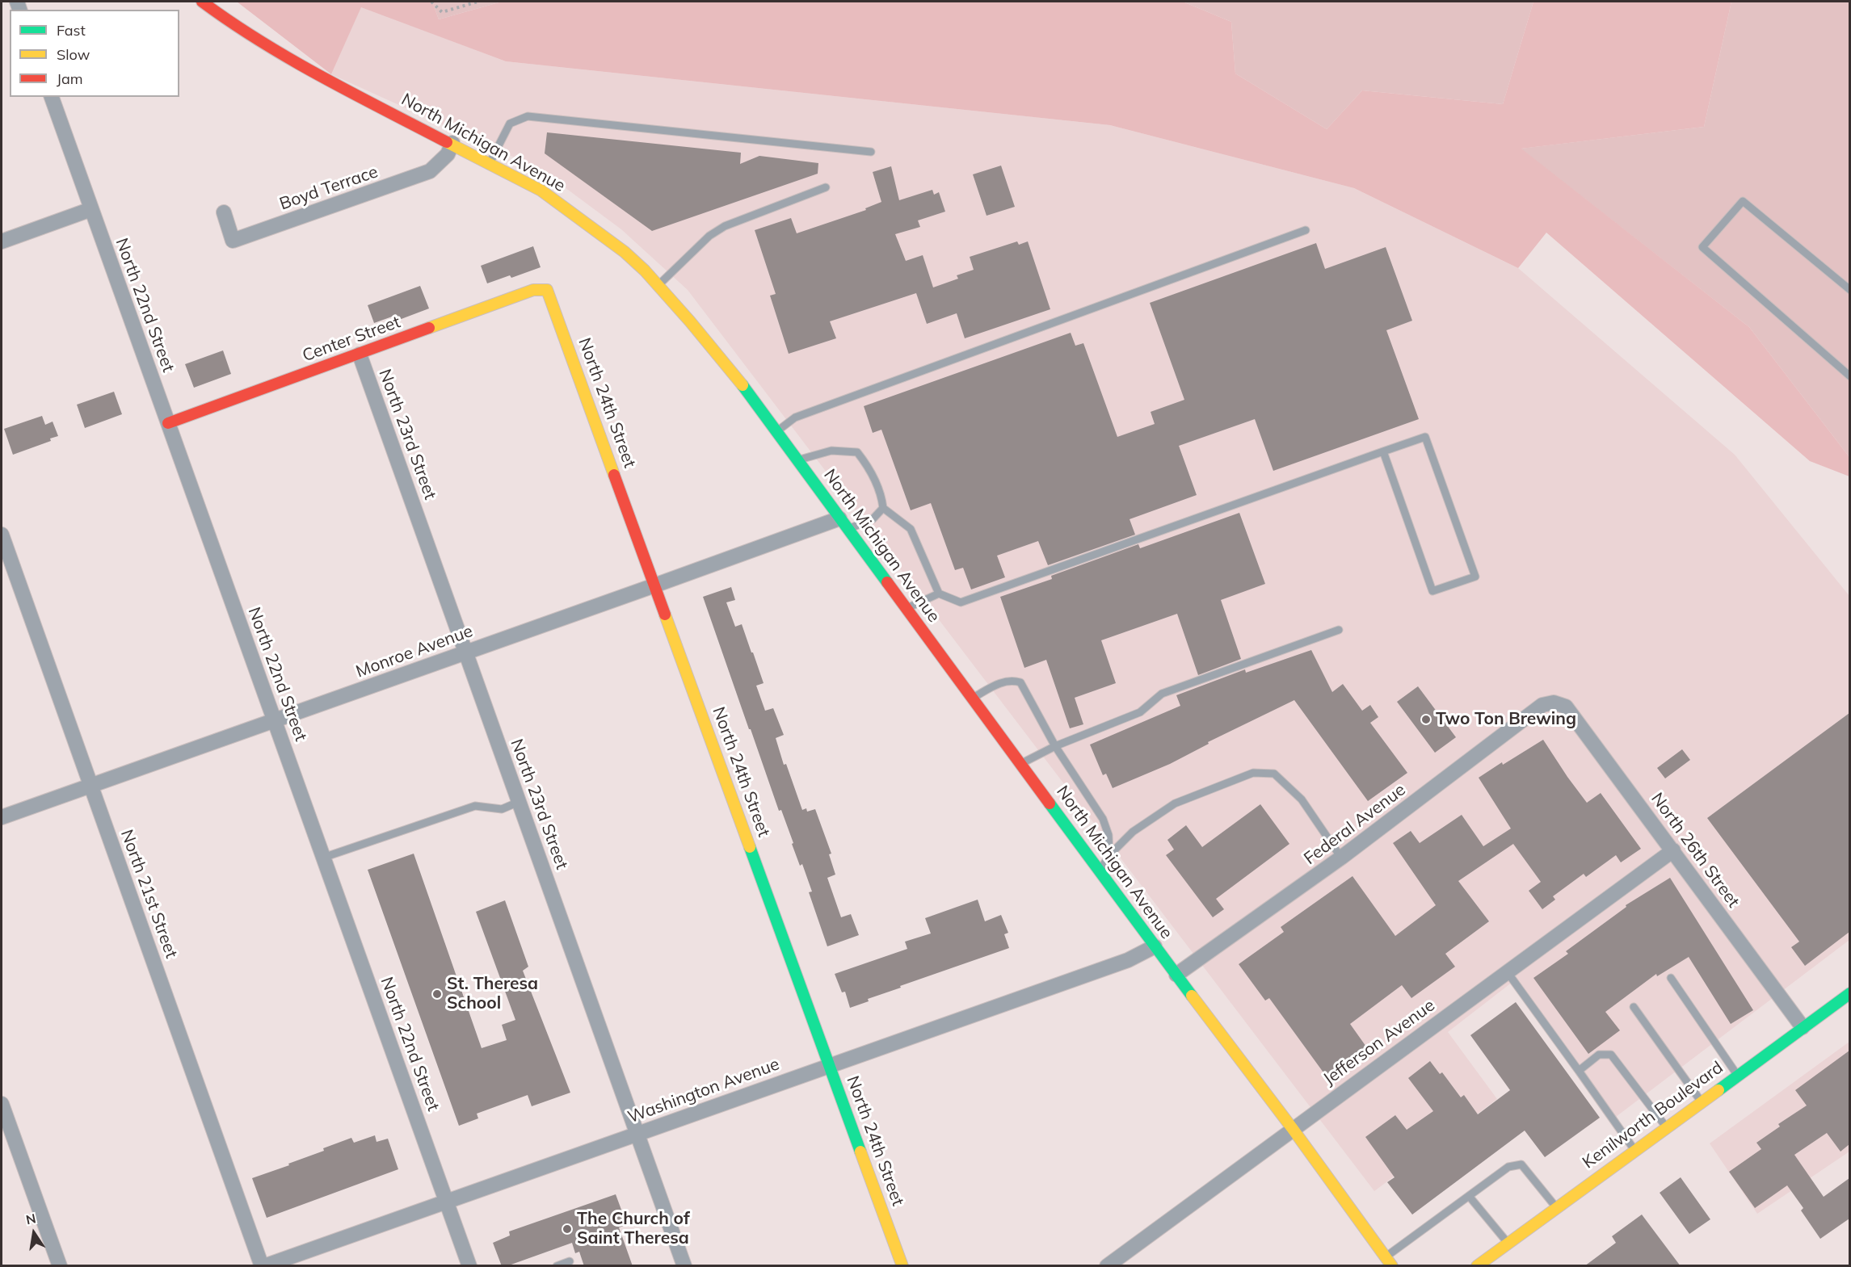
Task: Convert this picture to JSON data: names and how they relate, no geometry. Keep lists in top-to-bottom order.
{
  "streets": {
    "street": [
      "North Michigan Avenue",
      "Boyd Terrace",
      "North 22nd Street",
      "Center Street",
      "North 24th Street",
      "North 23rd Street",
      "Monroe Avenue",
      "Federal Avenue",
      "North 26th Street",
      "North 21st Street",
      "Jefferson Avenue",
      "Washington Avenue",
      "Kenilworth Boulevard"
    ]
  },
  "crossings": [
    ["North Michigan Avenue", "Boyd Terrace"],
    ["North Michigan Avenue", "Monroe Avenue"],
    ["North Michigan Avenue", "Federal Avenue"],
    ["North Michigan Avenue", "Jefferson Avenue"],
    ["North Michigan Avenue", "Washington Avenue"],
    ["North 22nd Street", "Center Street"],
    ["North 22nd Street", "Monroe Avenue"],
    ["North 22nd Street", "Washington Avenue"],
    ["Center Street", "North 24th Street"],
    ["Center Street", "North 23rd Street"],
    ["North 24th Street", "Monroe Avenue"],
    ["North 24th Street", "Washington Avenue"],
    ["North 23rd Street", "Monroe Avenue"],
    ["North 23rd Street", "Washington Avenue"],
    ["Monroe Avenue", "North 21st Street"],
    ["Federal Avenue", "North 26th Street"],
    ["North 26th Street", "Jefferson Avenue"],
    ["North 26th Street", "Kenilworth Boulevard"],
    ["North 21st Street", "Washington Avenue"]
  ],
  "places": ["Two Ton Brewing", "St. Theresa School", "The Church of Saint Theresa"],
  "legend": ["Fast", "Slow", "Jam"],
  "north": "top"
}
